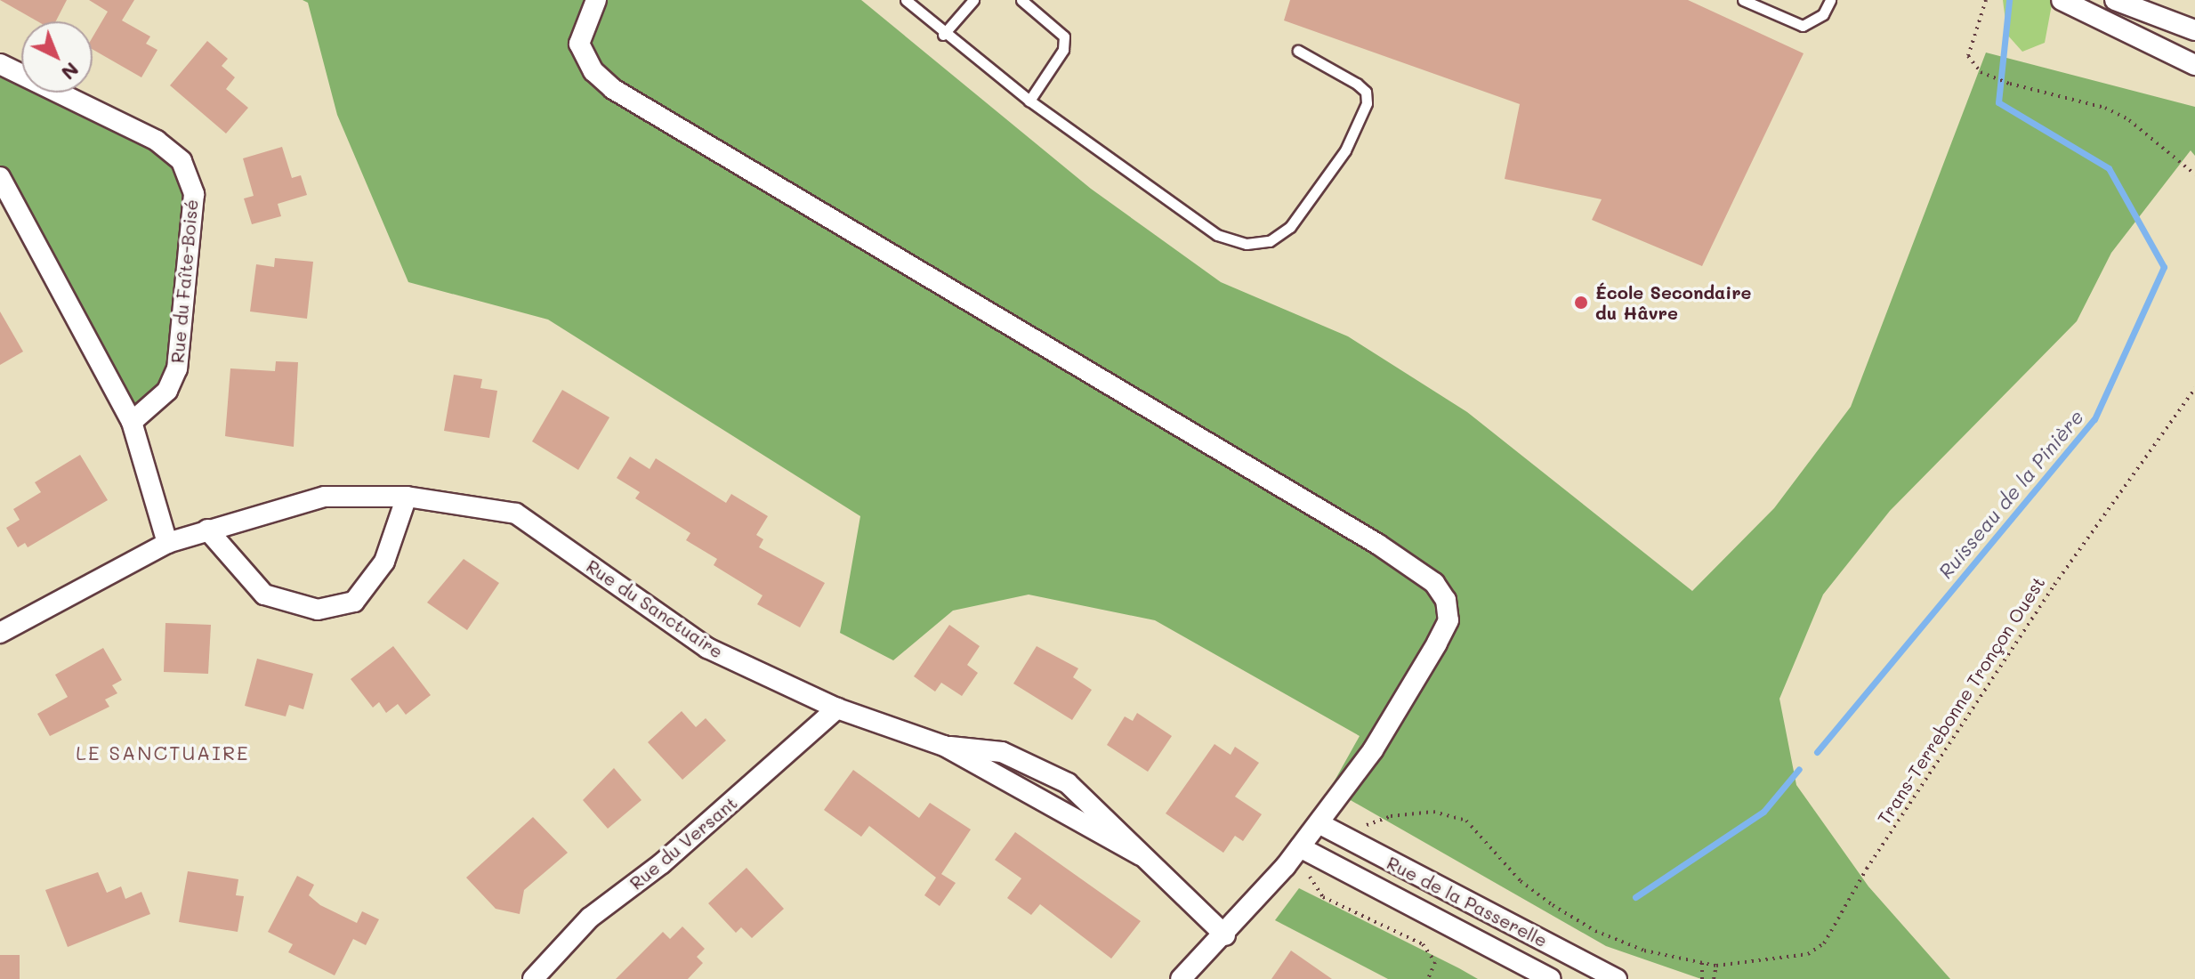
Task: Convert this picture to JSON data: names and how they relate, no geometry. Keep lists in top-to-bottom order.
{
  "streets": {
    "street": [
      "Rue du Faîte-Boisé",
      "Rue du Sanctuaire",
      "Rue du Versant",
      "Rue de la Passerelle"
    ],
    "path": ["Trans-Terrebonne Tronçon Ouest"]
  },
  "crossings": [
    ["Rue du Sanctuaire", "Rue du Versant"]
  ],
  "districts": ["LE SANCTUAIRE"],
  "water": ["Ruisseau de la Pinière"],
  "places": ["École Secondaire du Hâvre"],
  "north": "bottom right"
}
